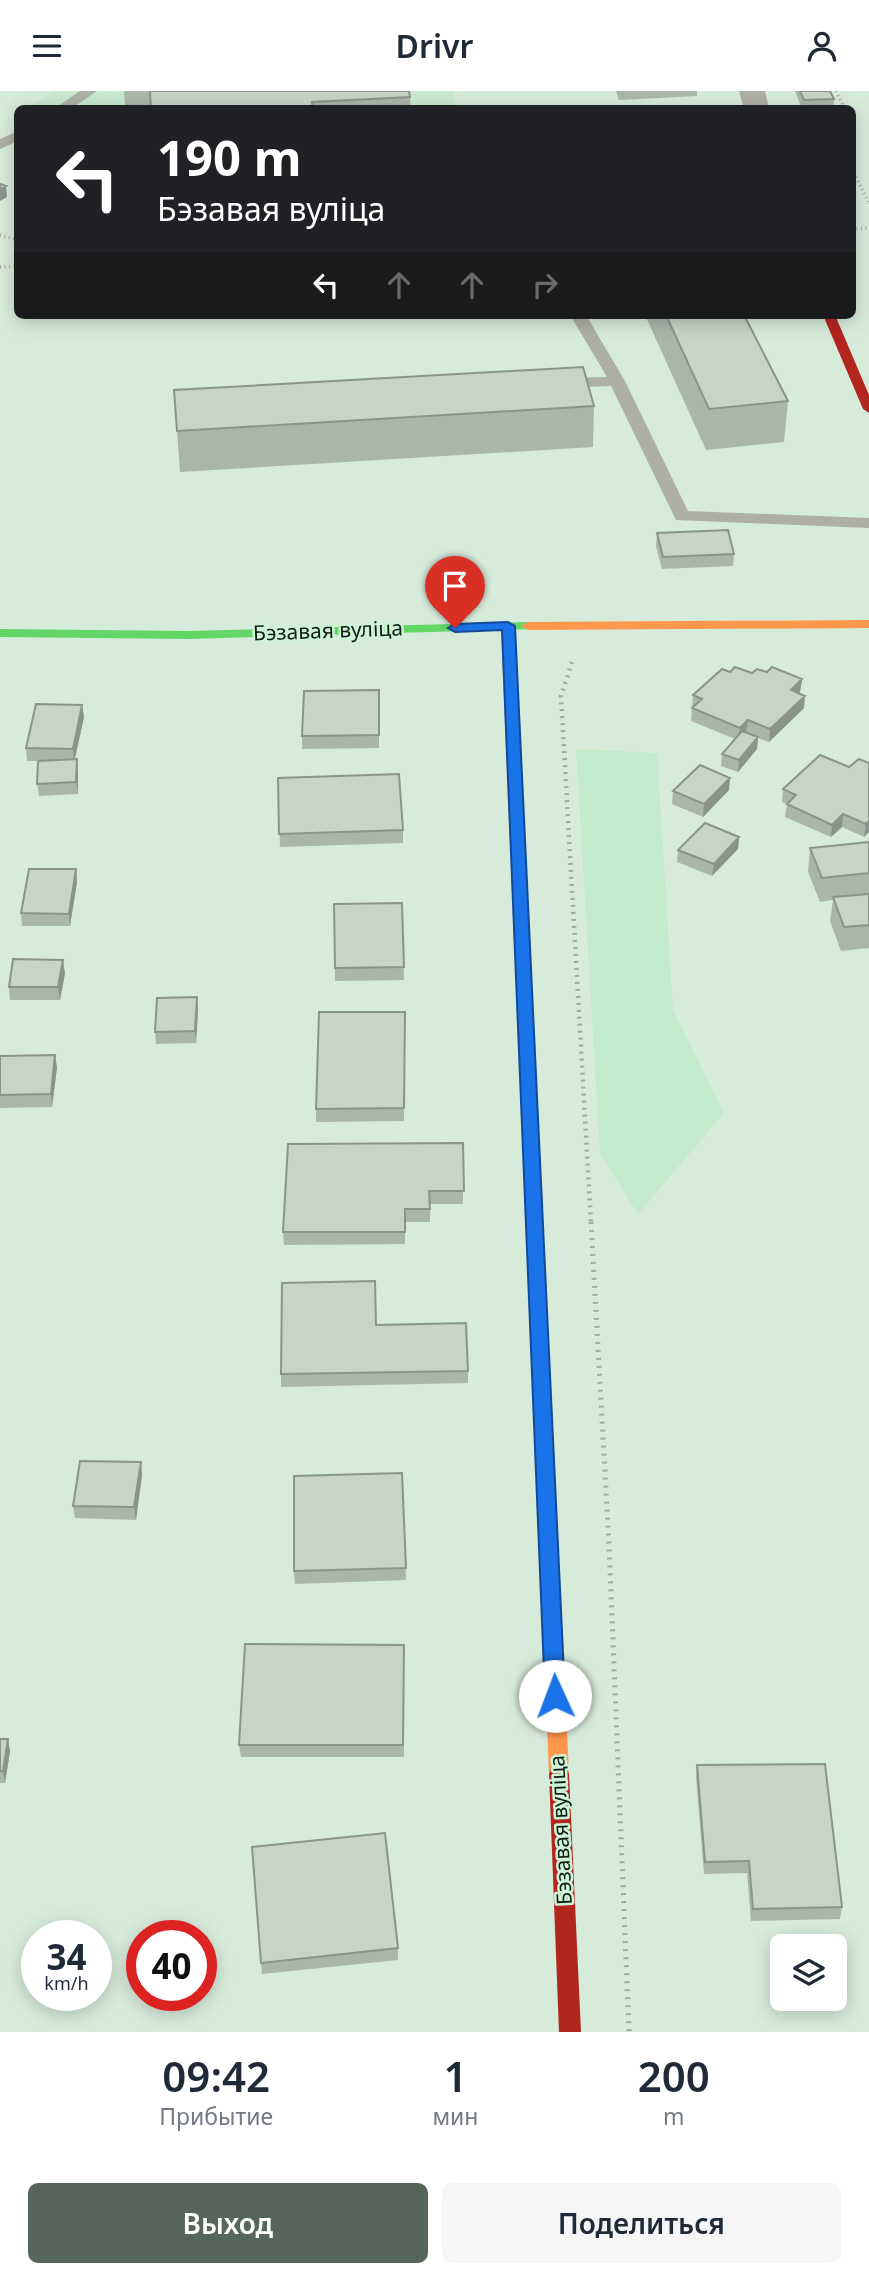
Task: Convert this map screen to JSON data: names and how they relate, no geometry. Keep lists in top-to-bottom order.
{
  "streets": {
    "street": ["Бэзавая вуліца"]
  },
  "page": {
    "header": "Drivr",
    "turn": ["190 m", "Бэзавая вуліца"],
    "speed": "34 km/h",
    "limit": "40",
    "eta": [
      "09:42",
      "Прибытие",
      "1",
      "мин",
      "200",
      "m"
    ],
    "buttons": ["Выход", "Поделиться"]
  }
}
